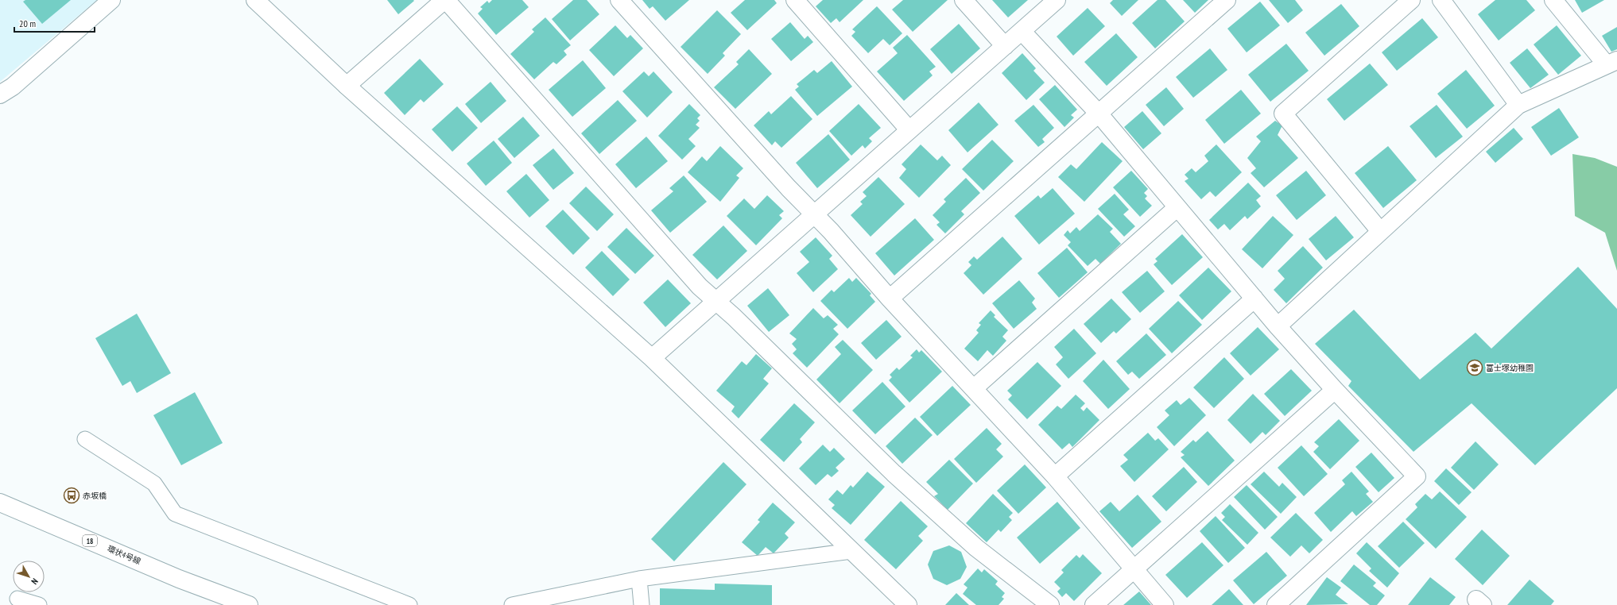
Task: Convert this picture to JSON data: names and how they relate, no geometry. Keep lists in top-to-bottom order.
{
  "streets": {
    "street": ["18", "環状4号線"]
  },
  "places": {
    "school or university": ["富士塚幼稚園"],
    "bus stop": ["赤坂橋"]
  },
  "scale_bar": "20 m",
  "north": "bottom right"
}
